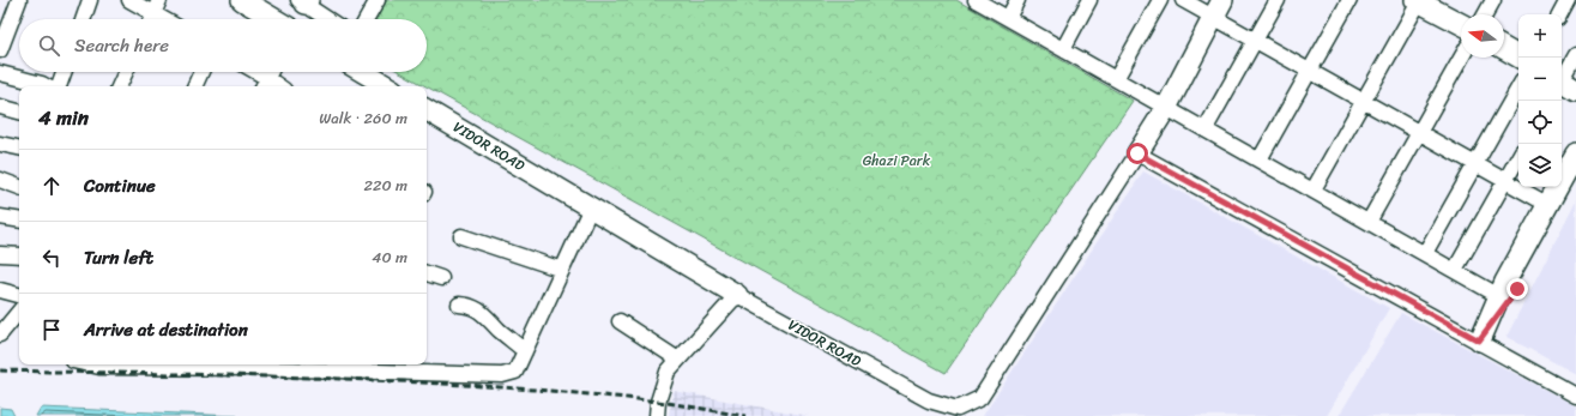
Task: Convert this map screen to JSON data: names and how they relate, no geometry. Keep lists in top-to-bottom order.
{
  "streets": {
    "street": ["VIDOR ROAD"]
  },
  "parks": ["Ghazi Park"],
  "north": "left",
  "page": {
    "map_buttons": ["+", "−"],
    "search": "Search here",
    "heading": ["4 min", "Walk · 260 m"],
    "list": [
      ["Continue", "220 m"],
      ["Turn left", "40 m"],
      "Arrive at destination"
    ]
  }
}
